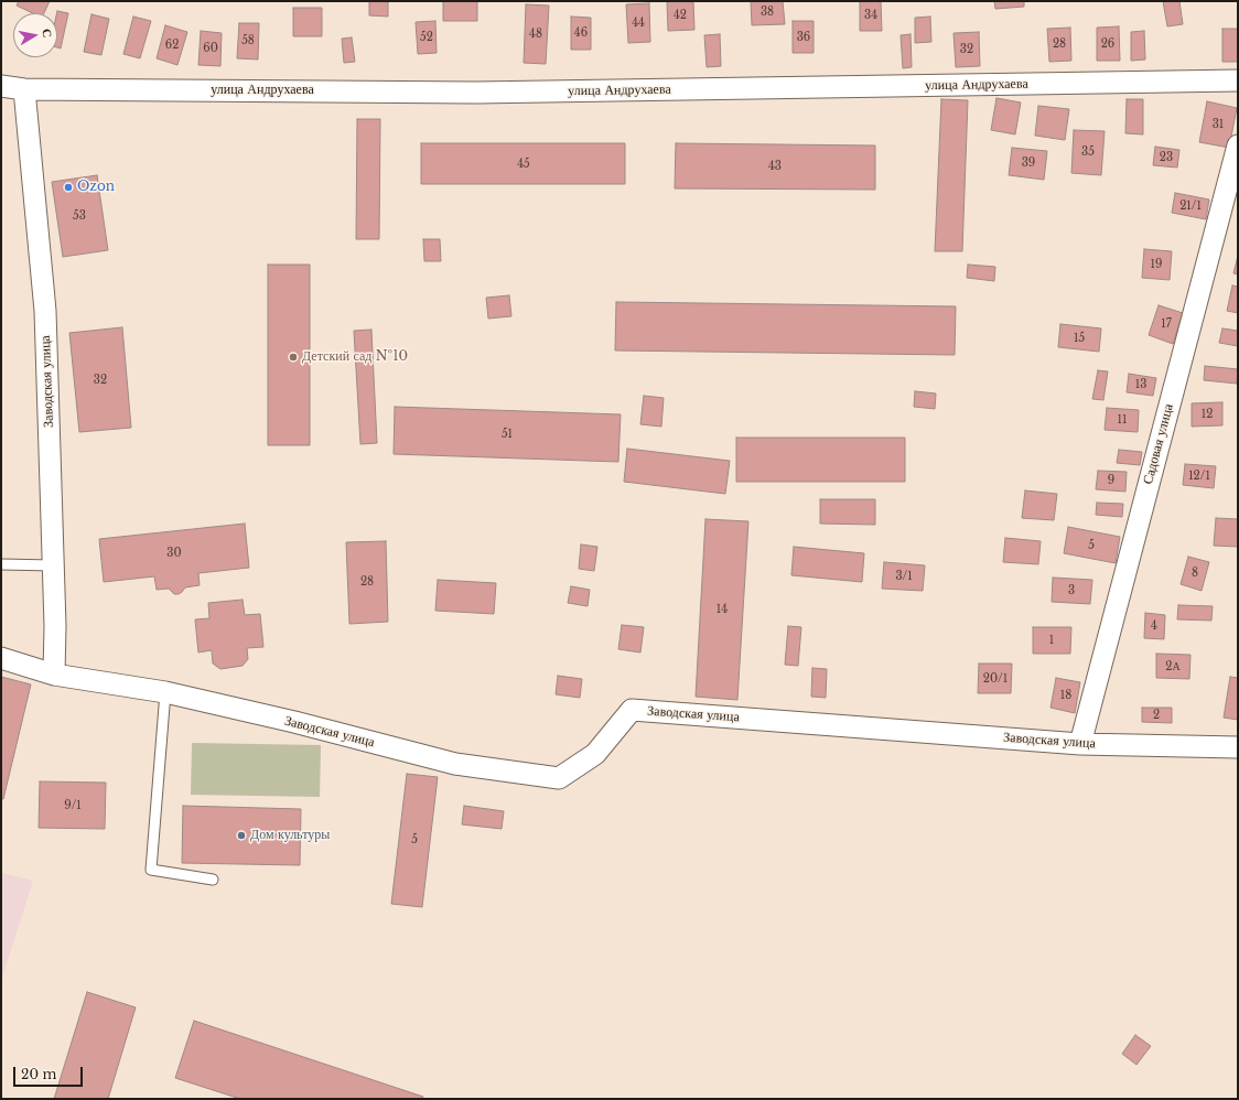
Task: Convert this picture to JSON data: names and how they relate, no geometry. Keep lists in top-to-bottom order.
{
  "streets": {
    "street": ["улица Андрухаева", "Заводская улица", "Садовая улица"]
  },
  "crossings": [
    ["улица Андрухаева", "Заводская улица"],
    ["Заводская улица", "Садовая улица"]
  ],
  "places": ["Ozon", "Детский сад №10", "Дом культуры"],
  "house_numbers": [
    "38",
    "42",
    "34",
    "44",
    "46",
    "48",
    "52",
    "36",
    "58",
    "28",
    "26",
    "62",
    "60",
    "32",
    "31",
    "35",
    "23",
    "39",
    "45",
    "43",
    "21/1",
    "53",
    "19",
    "17",
    "15",
    "32",
    "13",
    "12",
    "11",
    "51",
    "12/1",
    "9",
    "5",
    "30",
    "8",
    "3/1",
    "28",
    "3",
    "14",
    "4",
    "1",
    "2А",
    "20/1",
    "18",
    "2",
    "9/1",
    "5"
  ],
  "scale_bar": "20 m",
  "north": "right"
}
